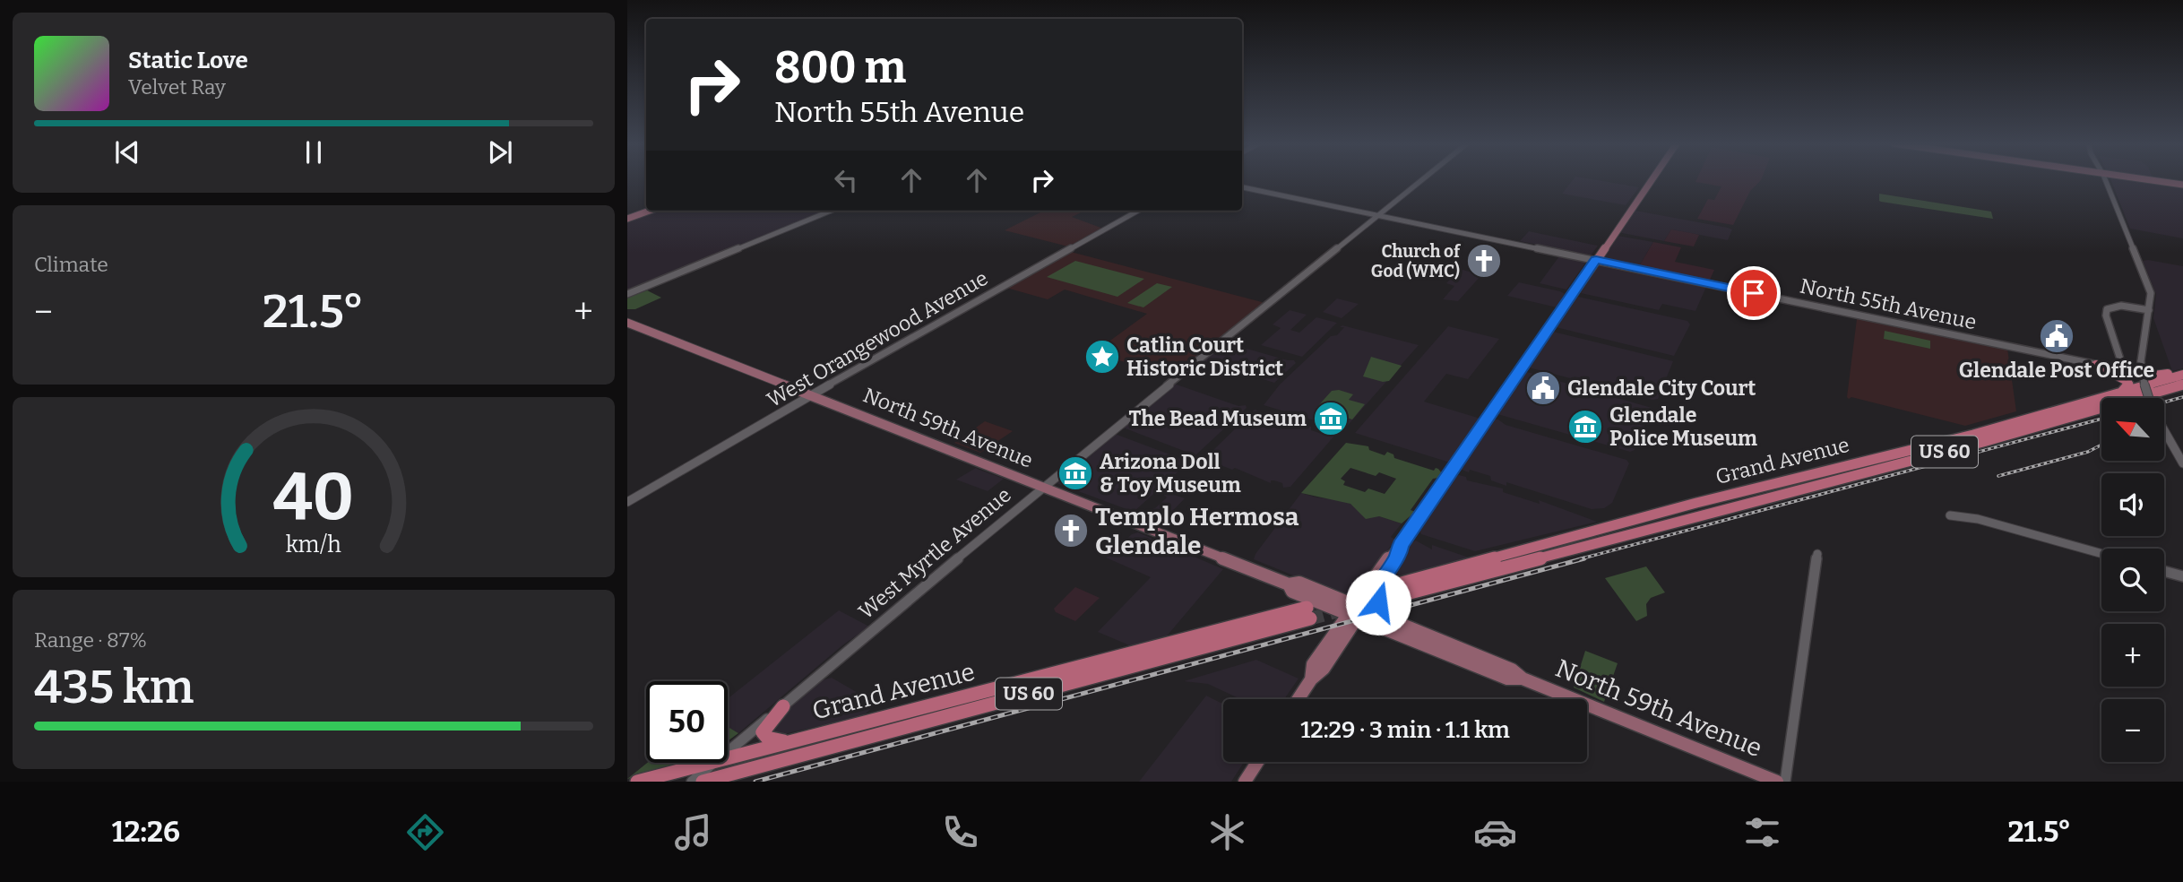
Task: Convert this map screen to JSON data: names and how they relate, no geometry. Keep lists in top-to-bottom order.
{
  "streets": {
    "highway": ["US 60", "Grand Avenue"],
    "main road": ["North 59th Avenue"],
    "street": ["North 55th Avenue", "West Orangewood Avenue", "West Myrtle Avenue"]
  },
  "crossings": [
    ["North 55th Avenue", "West Myrtle Avenue"],
    ["West Orangewood Avenue", "North 59th Avenue"],
    ["North 59th Avenue", "West Myrtle Avenue"]
  ],
  "places": {
    "church": ["Church of God (WMC)", "Templo Hermosa Glendale"],
    "public building": ["Glendale Post Office", "Glendale City Court"],
    "place": ["Catlin Court Historic District"],
    "museum": ["The Bead Museum", "Glendale Police Museum", "Arizona Doll & Toy Museum"]
  },
  "north": "top left",
  "page": {
    "turn": ["800 m", "North 55th Avenue"],
    "song": ["Static Love", "Velvet Ray"],
    "tile": [
      "Climate",
      ["Range · 87%", "435 km"]
    ],
    "heat": ["−", "21.5°", "+"],
    "map_buttons": ["+", "−"],
    "limit": "50",
    "trip": "12:29 · 3 min · 1.1 km",
    "tabs": ["12:26", "21.5°"],
    "gauge": ["40", "km/h"]
  }
}
